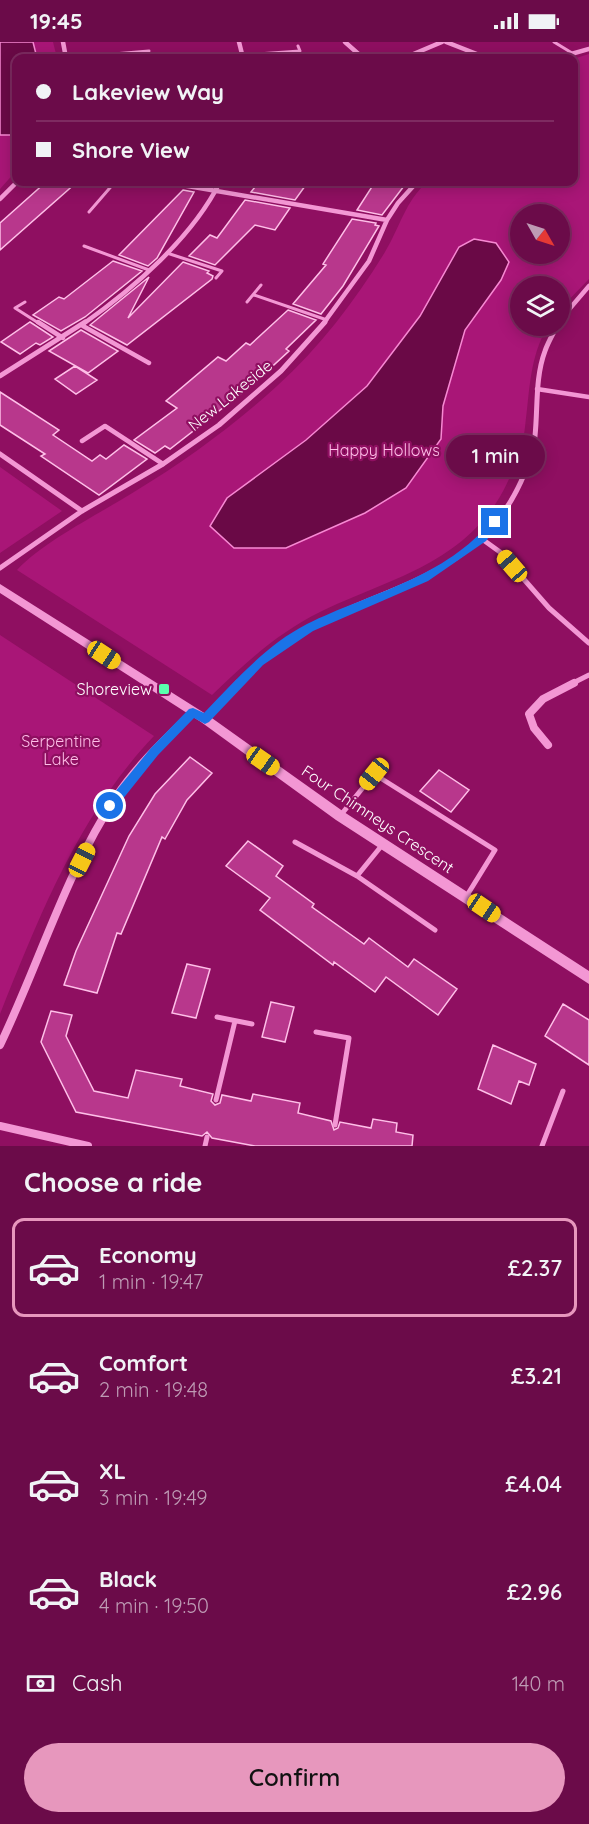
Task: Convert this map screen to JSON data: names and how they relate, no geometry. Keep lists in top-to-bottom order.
{
  "streets": {
    "street": ["New Lakeside", "Four Chimneys Crescent"]
  },
  "parks": ["Happy Hollows", "Serpentine Lake"],
  "places": {
    "transit": ["Shoreview"]
  },
  "north": "bottom right",
  "page": {
    "status": "19:45",
    "banner": ["Lakeview Way", "Shore View"],
    "bubble": "1 min",
    "heading": "Choose a ride",
    "list": [
      {
        "name": "Economy",
        "note": "1 min · 19:47",
        "value": "£2.37"
      },
      {
        "name": "Comfort",
        "note": "2 min · 19:48",
        "value": "£3.21"
      },
      {
        "name": "XL",
        "note": "3 min · 19:49",
        "value": "£4.04"
      },
      {
        "name": "Black",
        "note": "4 min · 19:50",
        "value": "£2.96"
      }
    ],
    "pay": ["Cash", "140 m"],
    "buttons": "Confirm"
  }
}
